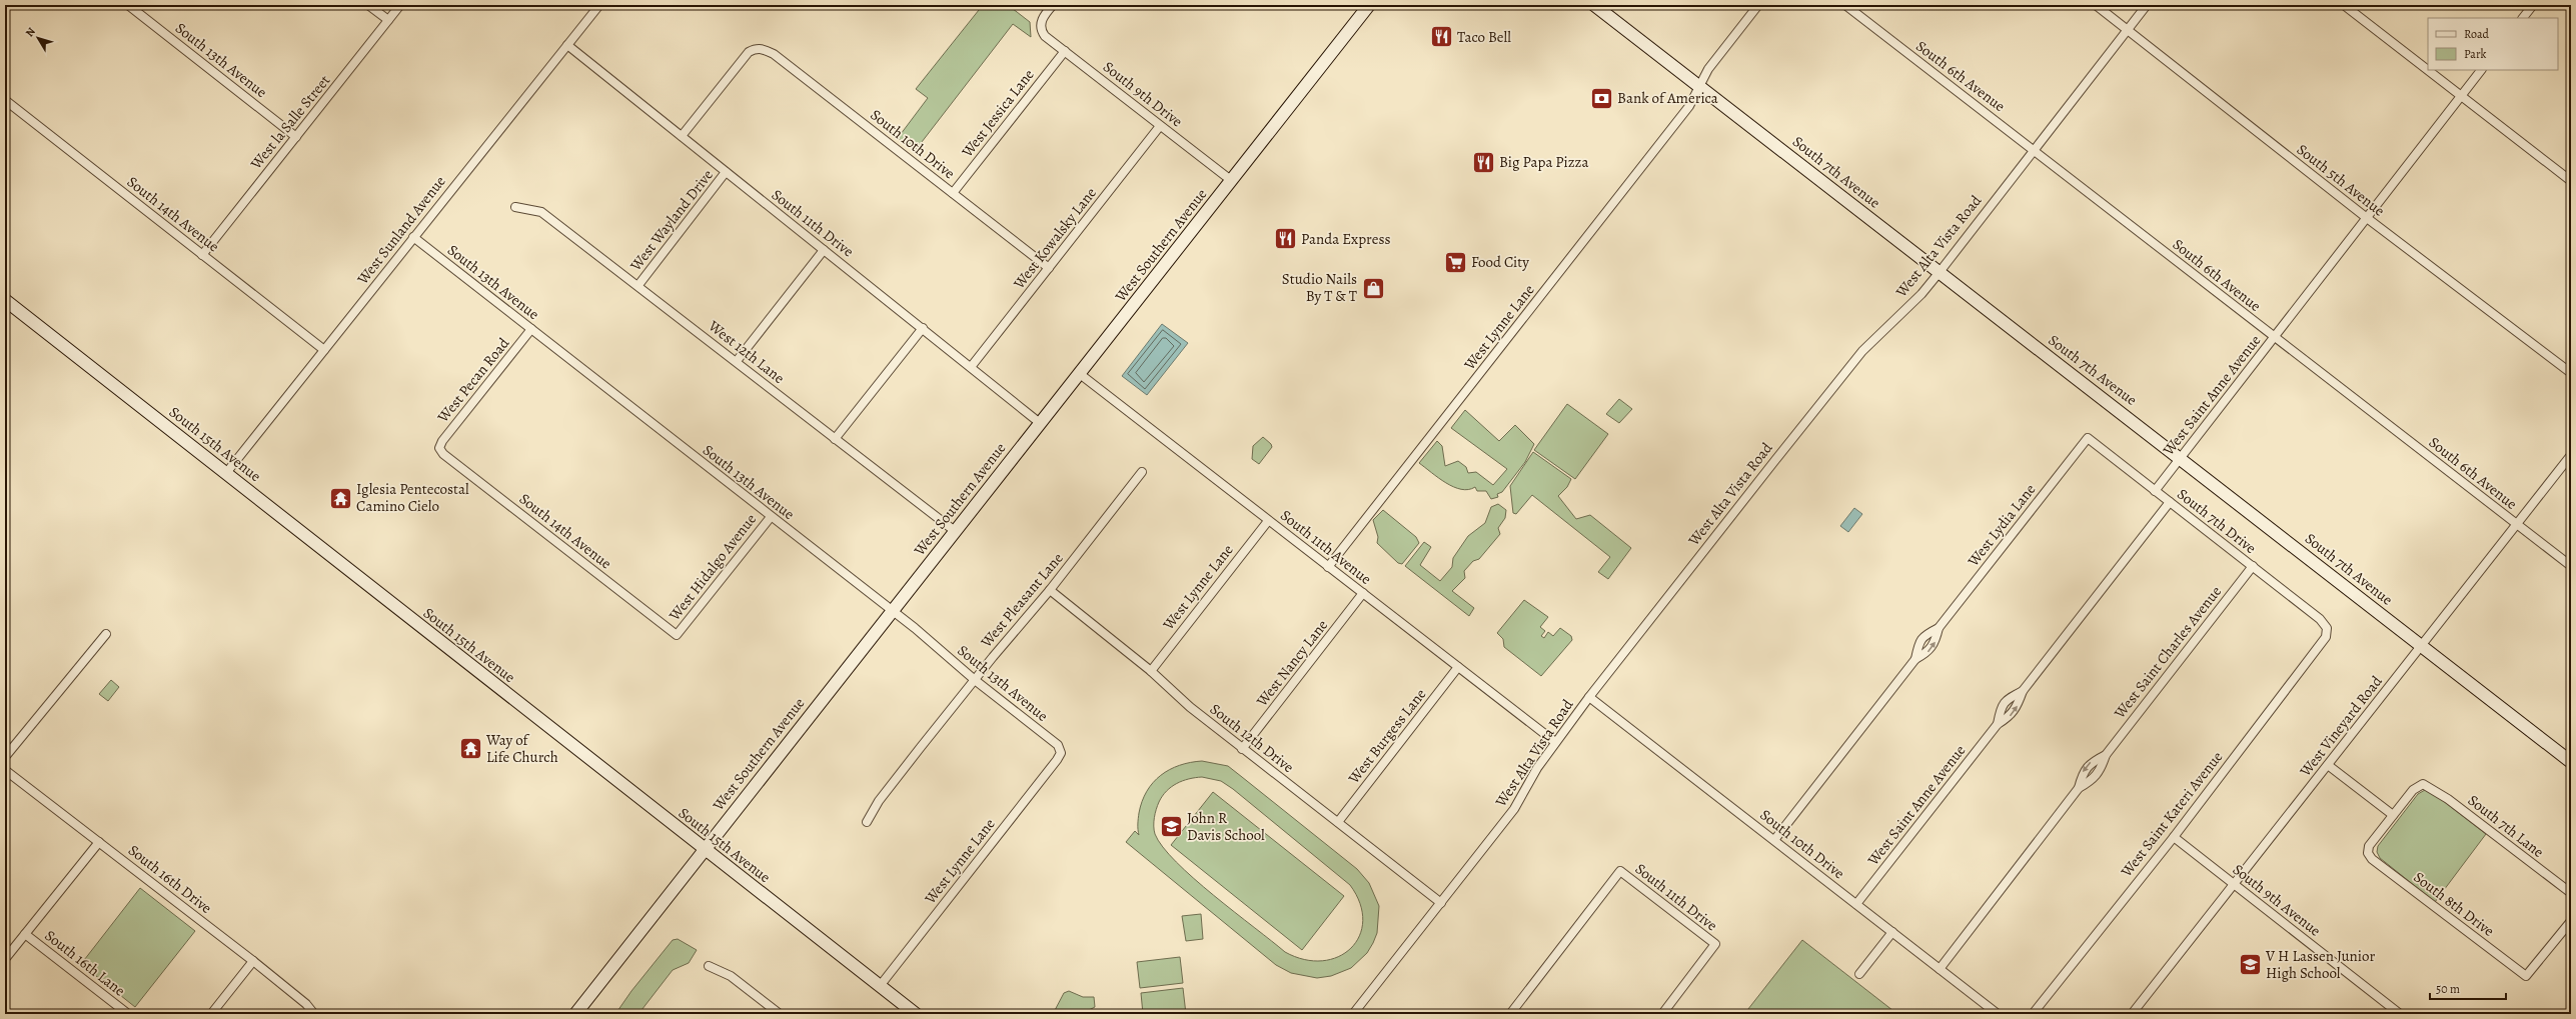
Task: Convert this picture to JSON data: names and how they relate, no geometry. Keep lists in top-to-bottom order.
{
  "streets": {
    "main road": ["South 7th Avenue", "West Southern Avenue", "South 15th Avenue"],
    "street": [
      "South 13th Avenue",
      "South 6th Avenue",
      "South 9th Drive",
      "West Jessica Lane",
      "West la Salle Street",
      "South 10th Drive",
      "South 5th Avenue",
      "South 14th Avenue",
      "West Wayland Drive",
      "South 11th Drive",
      "West Sunland Avenue",
      "West Kowalsky Lane",
      "West Alta Vista Road",
      "West Lynne Lane",
      "West 12th Lane",
      "West Pecan Road",
      "West Saint Anne Avenue",
      "South 7th Drive",
      "West Lydia Lane",
      "South 11th Avenue",
      "West Hidalgo Avenue",
      "West Pleasant Lane",
      "West Saint Charles Avenue",
      "West Nancy Lane",
      "West Vineyard Road",
      "West Burgess Lane",
      "South 12th Drive",
      "West Saint Kateri Avenue",
      "South 7th Lane",
      "South 16th Drive",
      "South 9th Avenue",
      "South 8th Drive",
      "South 16th Lane"
    ]
  },
  "crossings": [
    ["South 13th Avenue", "West la Salle Street"],
    ["South 13th Avenue", "West Sunland Avenue"],
    ["South 13th Avenue", "West Southern Avenue"],
    ["South 13th Avenue", "West Lynne Lane"],
    ["South 13th Avenue", "West Pecan Road"],
    ["South 13th Avenue", "West Hidalgo Avenue"],
    ["South 13th Avenue", "West Pleasant Lane"],
    ["South 6th Avenue", "West Alta Vista Road"],
    ["South 6th Avenue", "West Saint Anne Avenue"],
    ["South 6th Avenue", "West Vineyard Road"],
    ["South 9th Drive", "West Jessica Lane"],
    ["South 9th Drive", "West Kowalsky Lane"],
    ["South 9th Drive", "West Southern Avenue"],
    ["West Jessica Lane", "South 10th Drive"],
    ["West la Salle Street", "South 14th Avenue"],
    ["South 10th Drive", "South 11th Drive"],
    ["South 10th Drive", "West Kowalsky Lane"],
    ["South 10th Drive", "West Alta Vista Road"],
    ["South 10th Drive", "West Saint Anne Avenue"],
    ["South 10th Drive", "West Lydia Lane"],
    ["South 10th Drive", "West Saint Charles Avenue"],
    ["South 7th Avenue", "West Alta Vista Road"],
    ["South 7th Avenue", "West Lynne Lane"],
    ["South 7th Avenue", "West Saint Anne Avenue"],
    ["South 7th Avenue", "West Vineyard Road"],
    ["South 5th Avenue", "West Alta Vista Road"],
    ["South 5th Avenue", "West Saint Anne Avenue"],
    ["South 14th Avenue", "West Sunland Avenue"],
    ["South 14th Avenue", "West Pecan Road"],
    ["South 14th Avenue", "West Hidalgo Avenue"],
    ["West Wayland Drive", "South 11th Drive"],
    ["West Wayland Drive", "West 12th Lane"],
    ["South 11th Drive", "West Sunland Avenue"],
    ["South 11th Drive", "West Kowalsky Lane"],
    ["South 11th Drive", "West Southern Avenue"],
    ["West Sunland Avenue", "South 15th Avenue"],
    ["West Southern Avenue", "West 12th Lane"],
    ["West Southern Avenue", "South 15th Avenue"],
    ["West Southern Avenue", "South 11th Avenue"],
    ["West Alta Vista Road", "South 11th Avenue"],
    ["West Alta Vista Road", "South 12th Drive"],
    ["West Lynne Lane", "South 15th Avenue"],
    ["West Lynne Lane", "South 11th Avenue"],
    ["West Lynne Lane", "South 12th Drive"],
    ["West Saint Anne Avenue", "South 7th Drive"],
    ["South 7th Drive", "West Lydia Lane"],
    ["South 7th Drive", "West Saint Charles Avenue"],
    ["South 7th Drive", "West Saint Kateri Avenue"],
    ["South 11th Avenue", "West Nancy Lane"],
    ["South 11th Avenue", "West Burgess Lane"],
    ["West Pleasant Lane", "South 12th Drive"],
    ["West Nancy Lane", "South 12th Drive"],
    ["West Vineyard Road", "South 9th Avenue"],
    ["West Burgess Lane", "South 12th Drive"],
    ["West Saint Kateri Avenue", "South 9th Avenue"],
    ["South 7th Lane", "South 8th Drive"]
  ],
  "places": {
    "restaurant": ["Taco Bell", "Big Papa Pizza", "Panda Express"],
    "bank": ["Bank of America"],
    "supermarket": ["Food City"],
    "shop": ["Studio Nails By T & T"],
    "temple": ["Iglesia Pentecostal Camino Cielo", "Way of Life Church"],
    "school or university": ["John R Davis School", "V H Lassen Junior High School"]
  },
  "legend": ["Road", "Park"],
  "scale_bar": "50 m",
  "north": "top left"
}
